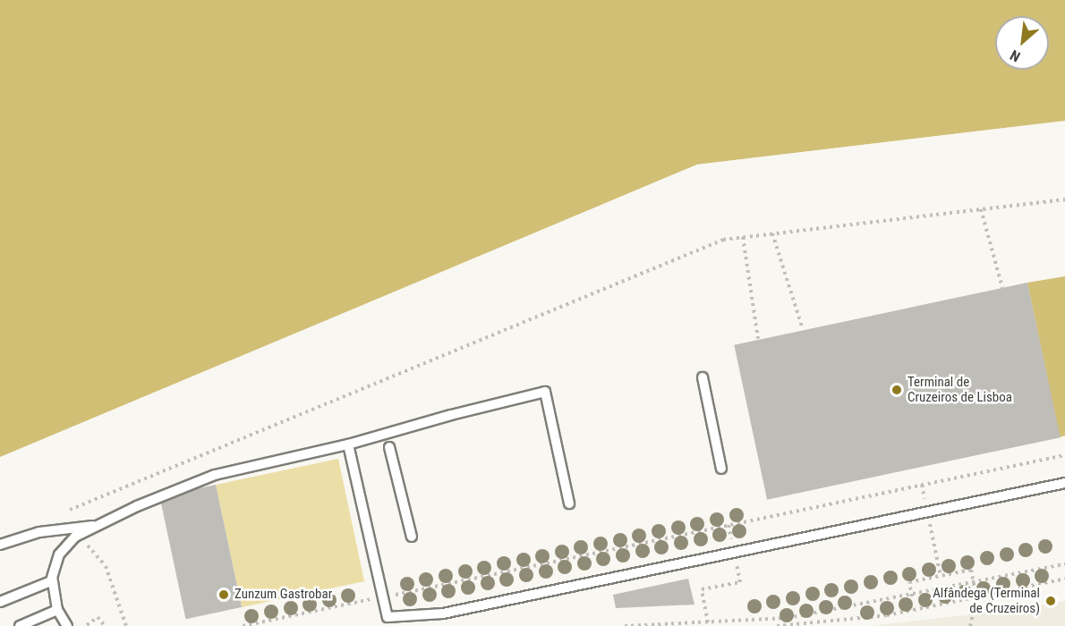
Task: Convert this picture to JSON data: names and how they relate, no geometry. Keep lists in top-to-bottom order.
{
  "places": ["Terminal de Cruzeiros de Lisboa", "Zunzum Gastrobar", "Alfândega (Terminal de Cruzeiros)"],
  "north": "bottom left"
}
